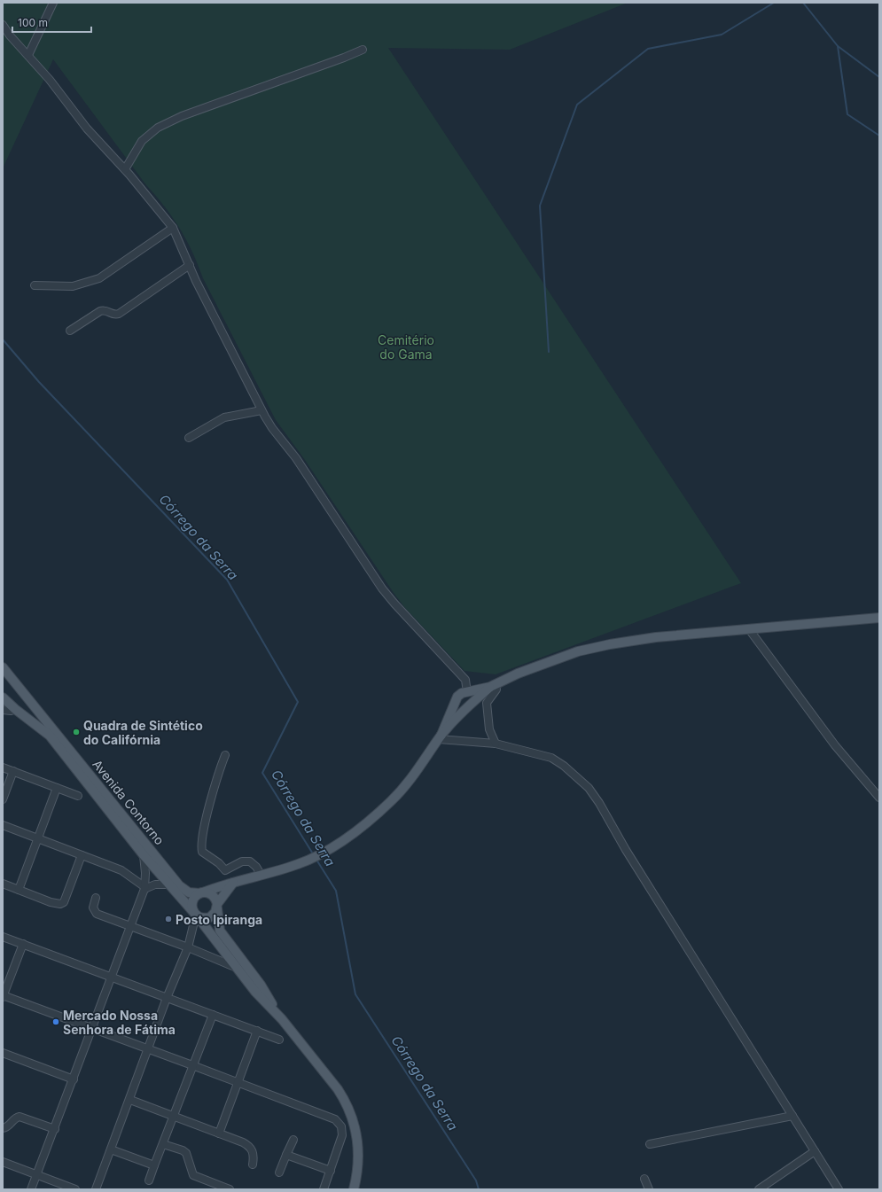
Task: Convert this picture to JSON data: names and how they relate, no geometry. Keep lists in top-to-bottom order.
{
  "streets": {
    "main road": ["Avenida Contorno"]
  },
  "water": ["Córrego da Serra"],
  "parks": ["Cemitério do Gama"],
  "places": ["Quadra de Sintético do Califórnia", "Posto Ipiranga", "Mercado Nossa Senhora de Fátima"],
  "scale_bar": "100 m"
}
